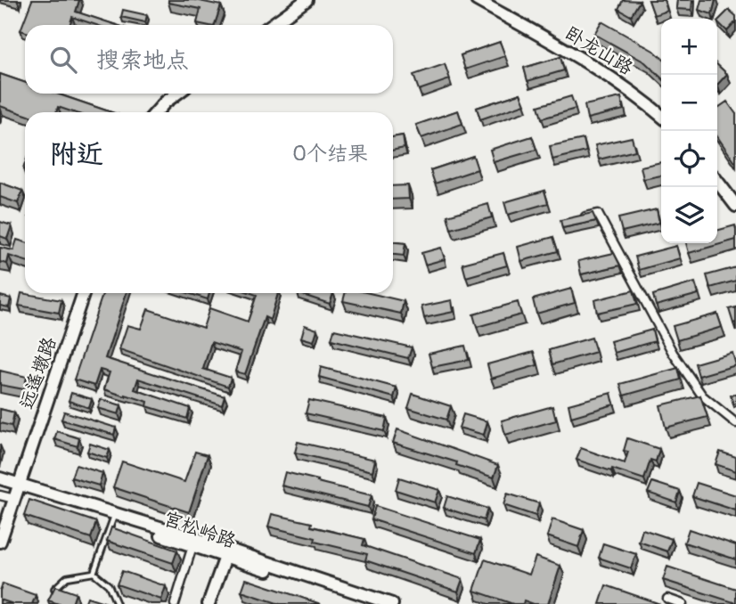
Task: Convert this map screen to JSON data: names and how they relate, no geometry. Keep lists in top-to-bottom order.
{
  "streets": {
    "main road": ["卧龙山路", "远遥墩路", "宫松岭路"]
  },
  "crossings": [
    ["远遥墩路", "宫松岭路"]
  ],
  "page": {
    "map_buttons": ["+", "−"],
    "search": "搜索地点",
    "heading": ["附近", "0个结果"]
  }
}
